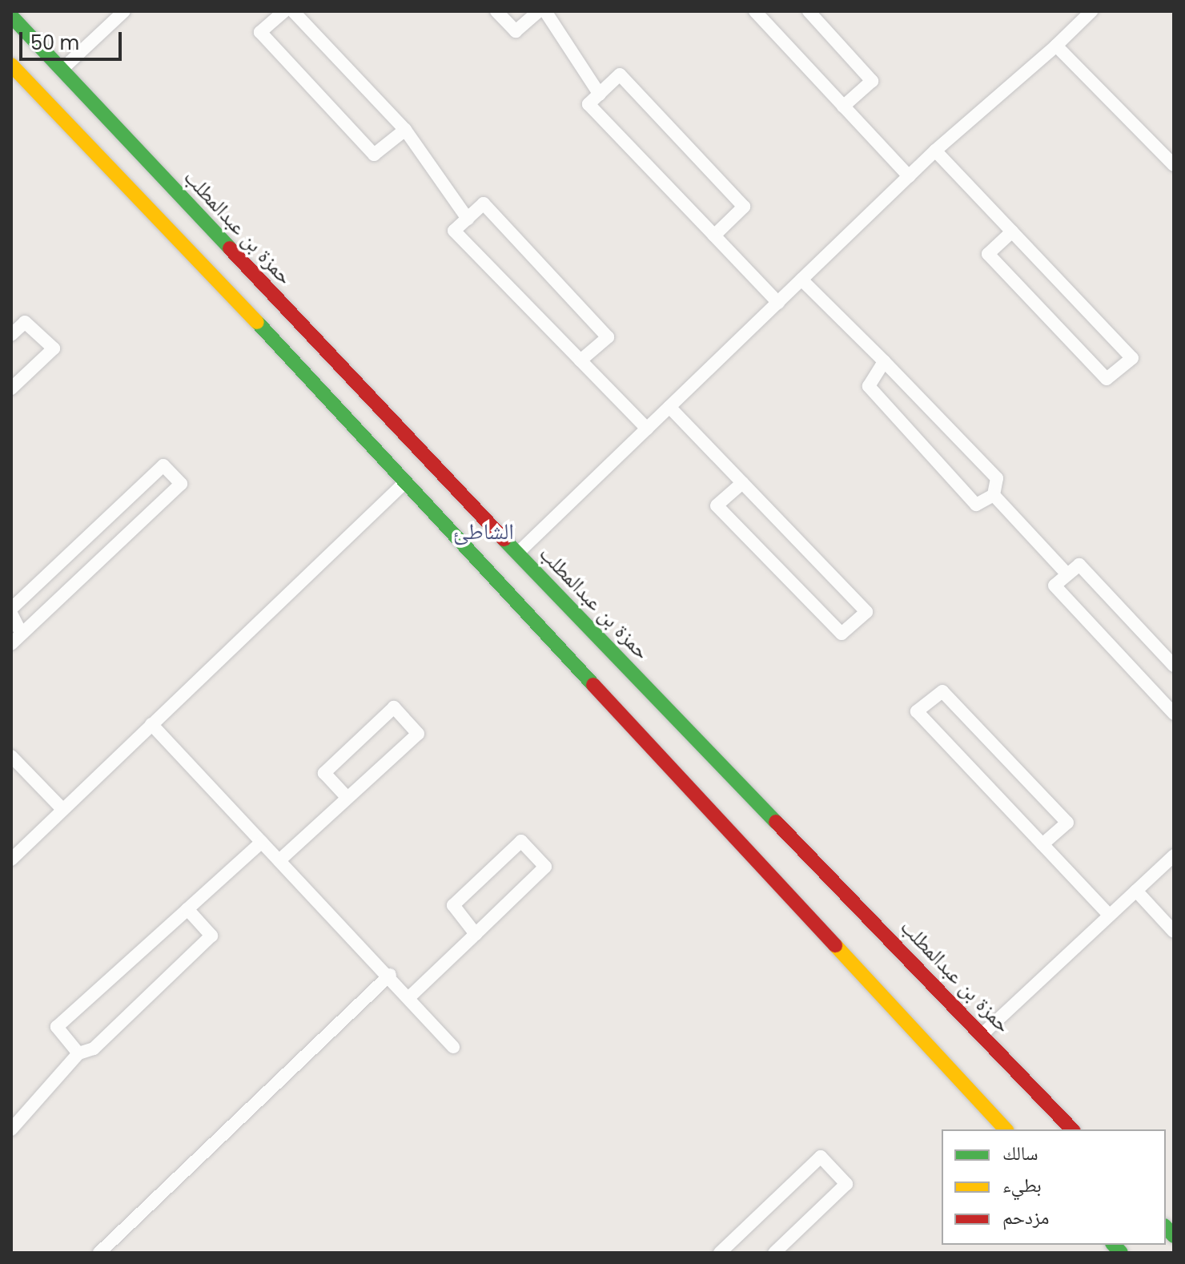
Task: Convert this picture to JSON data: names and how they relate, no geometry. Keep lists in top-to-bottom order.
{
  "streets": {
    "street": ["حمزة بن عبدالمطلب"]
  },
  "districts": ["الشاطئ"],
  "legend": ["سالك", "بطيء", "مزدحم"],
  "scale_bar": "50 m"
}
